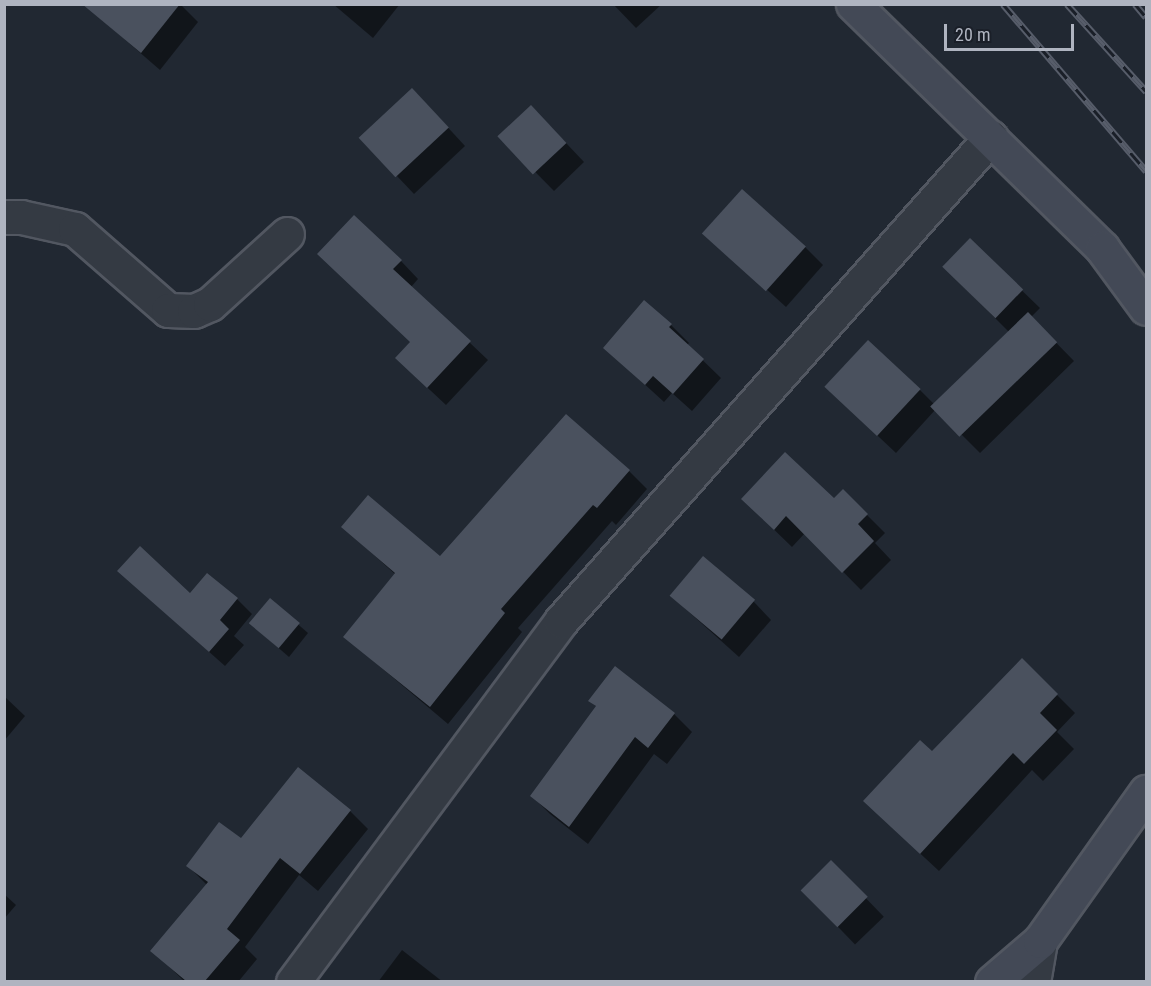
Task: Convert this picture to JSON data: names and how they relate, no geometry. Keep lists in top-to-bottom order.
{
  "scale_bar": "20 m"
}
